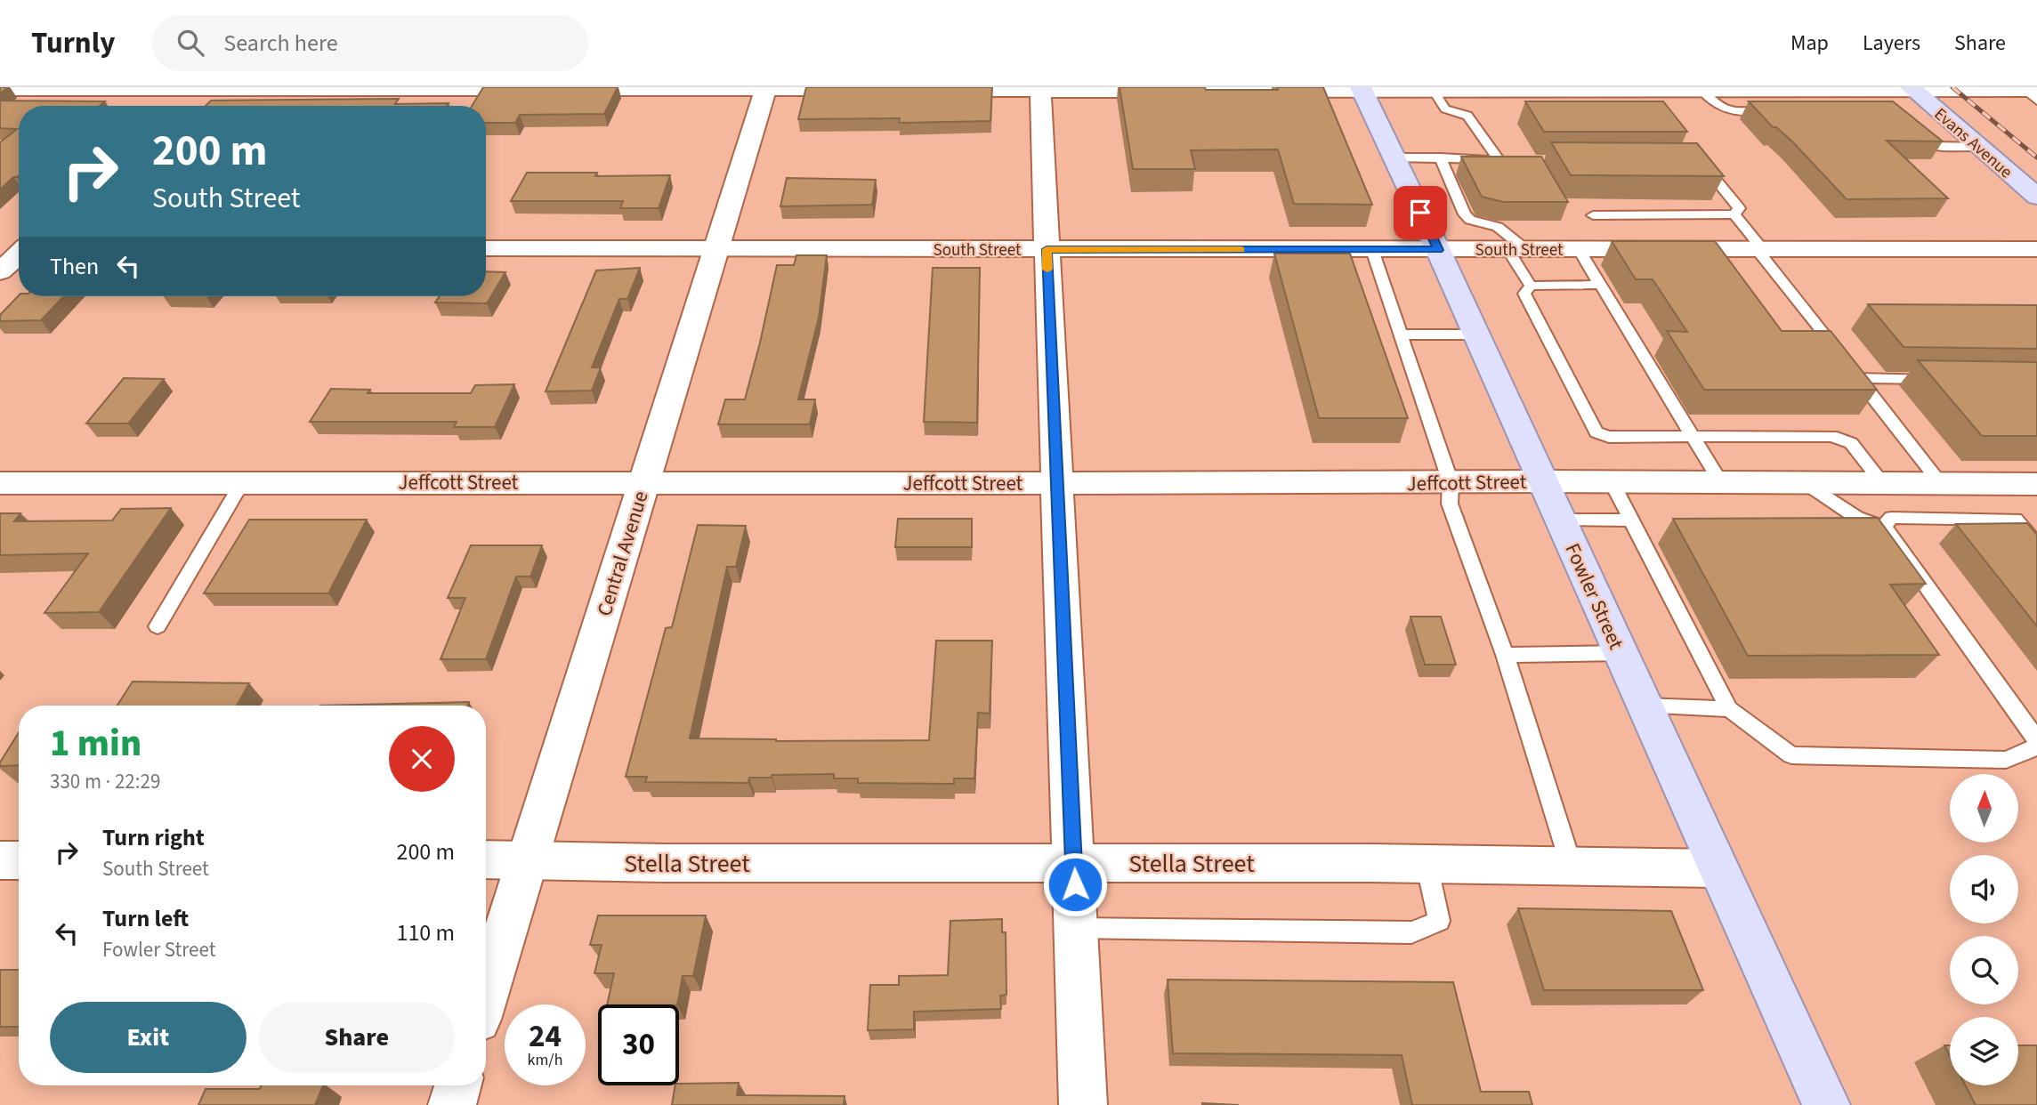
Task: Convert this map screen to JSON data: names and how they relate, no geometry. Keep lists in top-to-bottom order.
{
  "streets": {
    "main road": ["Evans Avenue", "Fowler Street"],
    "street": [
      "South Street",
      "Jeffcott Street",
      "Central Avenue",
      "Stella Street"
    ]
  },
  "crossings": [
    ["South Street", "Central Avenue"],
    ["South Street", "Fowler Street"],
    ["Jeffcott Street", "Central Avenue"],
    ["Jeffcott Street", "Fowler Street"],
    ["Central Avenue", "Stella Street"],
    ["Fowler Street", "Stella Street"]
  ],
  "north": "top",
  "page": {
    "header": "Turnly",
    "search": "Search here",
    "nav": ["Map", "Layers", "Share"],
    "turn": ["200 m", "South Street"],
    "then": "Then",
    "heading": ["1 min", "330 m · 22:29"],
    "list": [
      {
        "name": "Turn right",
        "note": "South Street",
        "value": "200 m"
      },
      {
        "name": "Turn left",
        "note": "Fowler Street",
        "value": "110 m"
      }
    ],
    "buttons": ["Exit", "Share"],
    "speed": "24 km/h",
    "limit": "30"
  }
}
